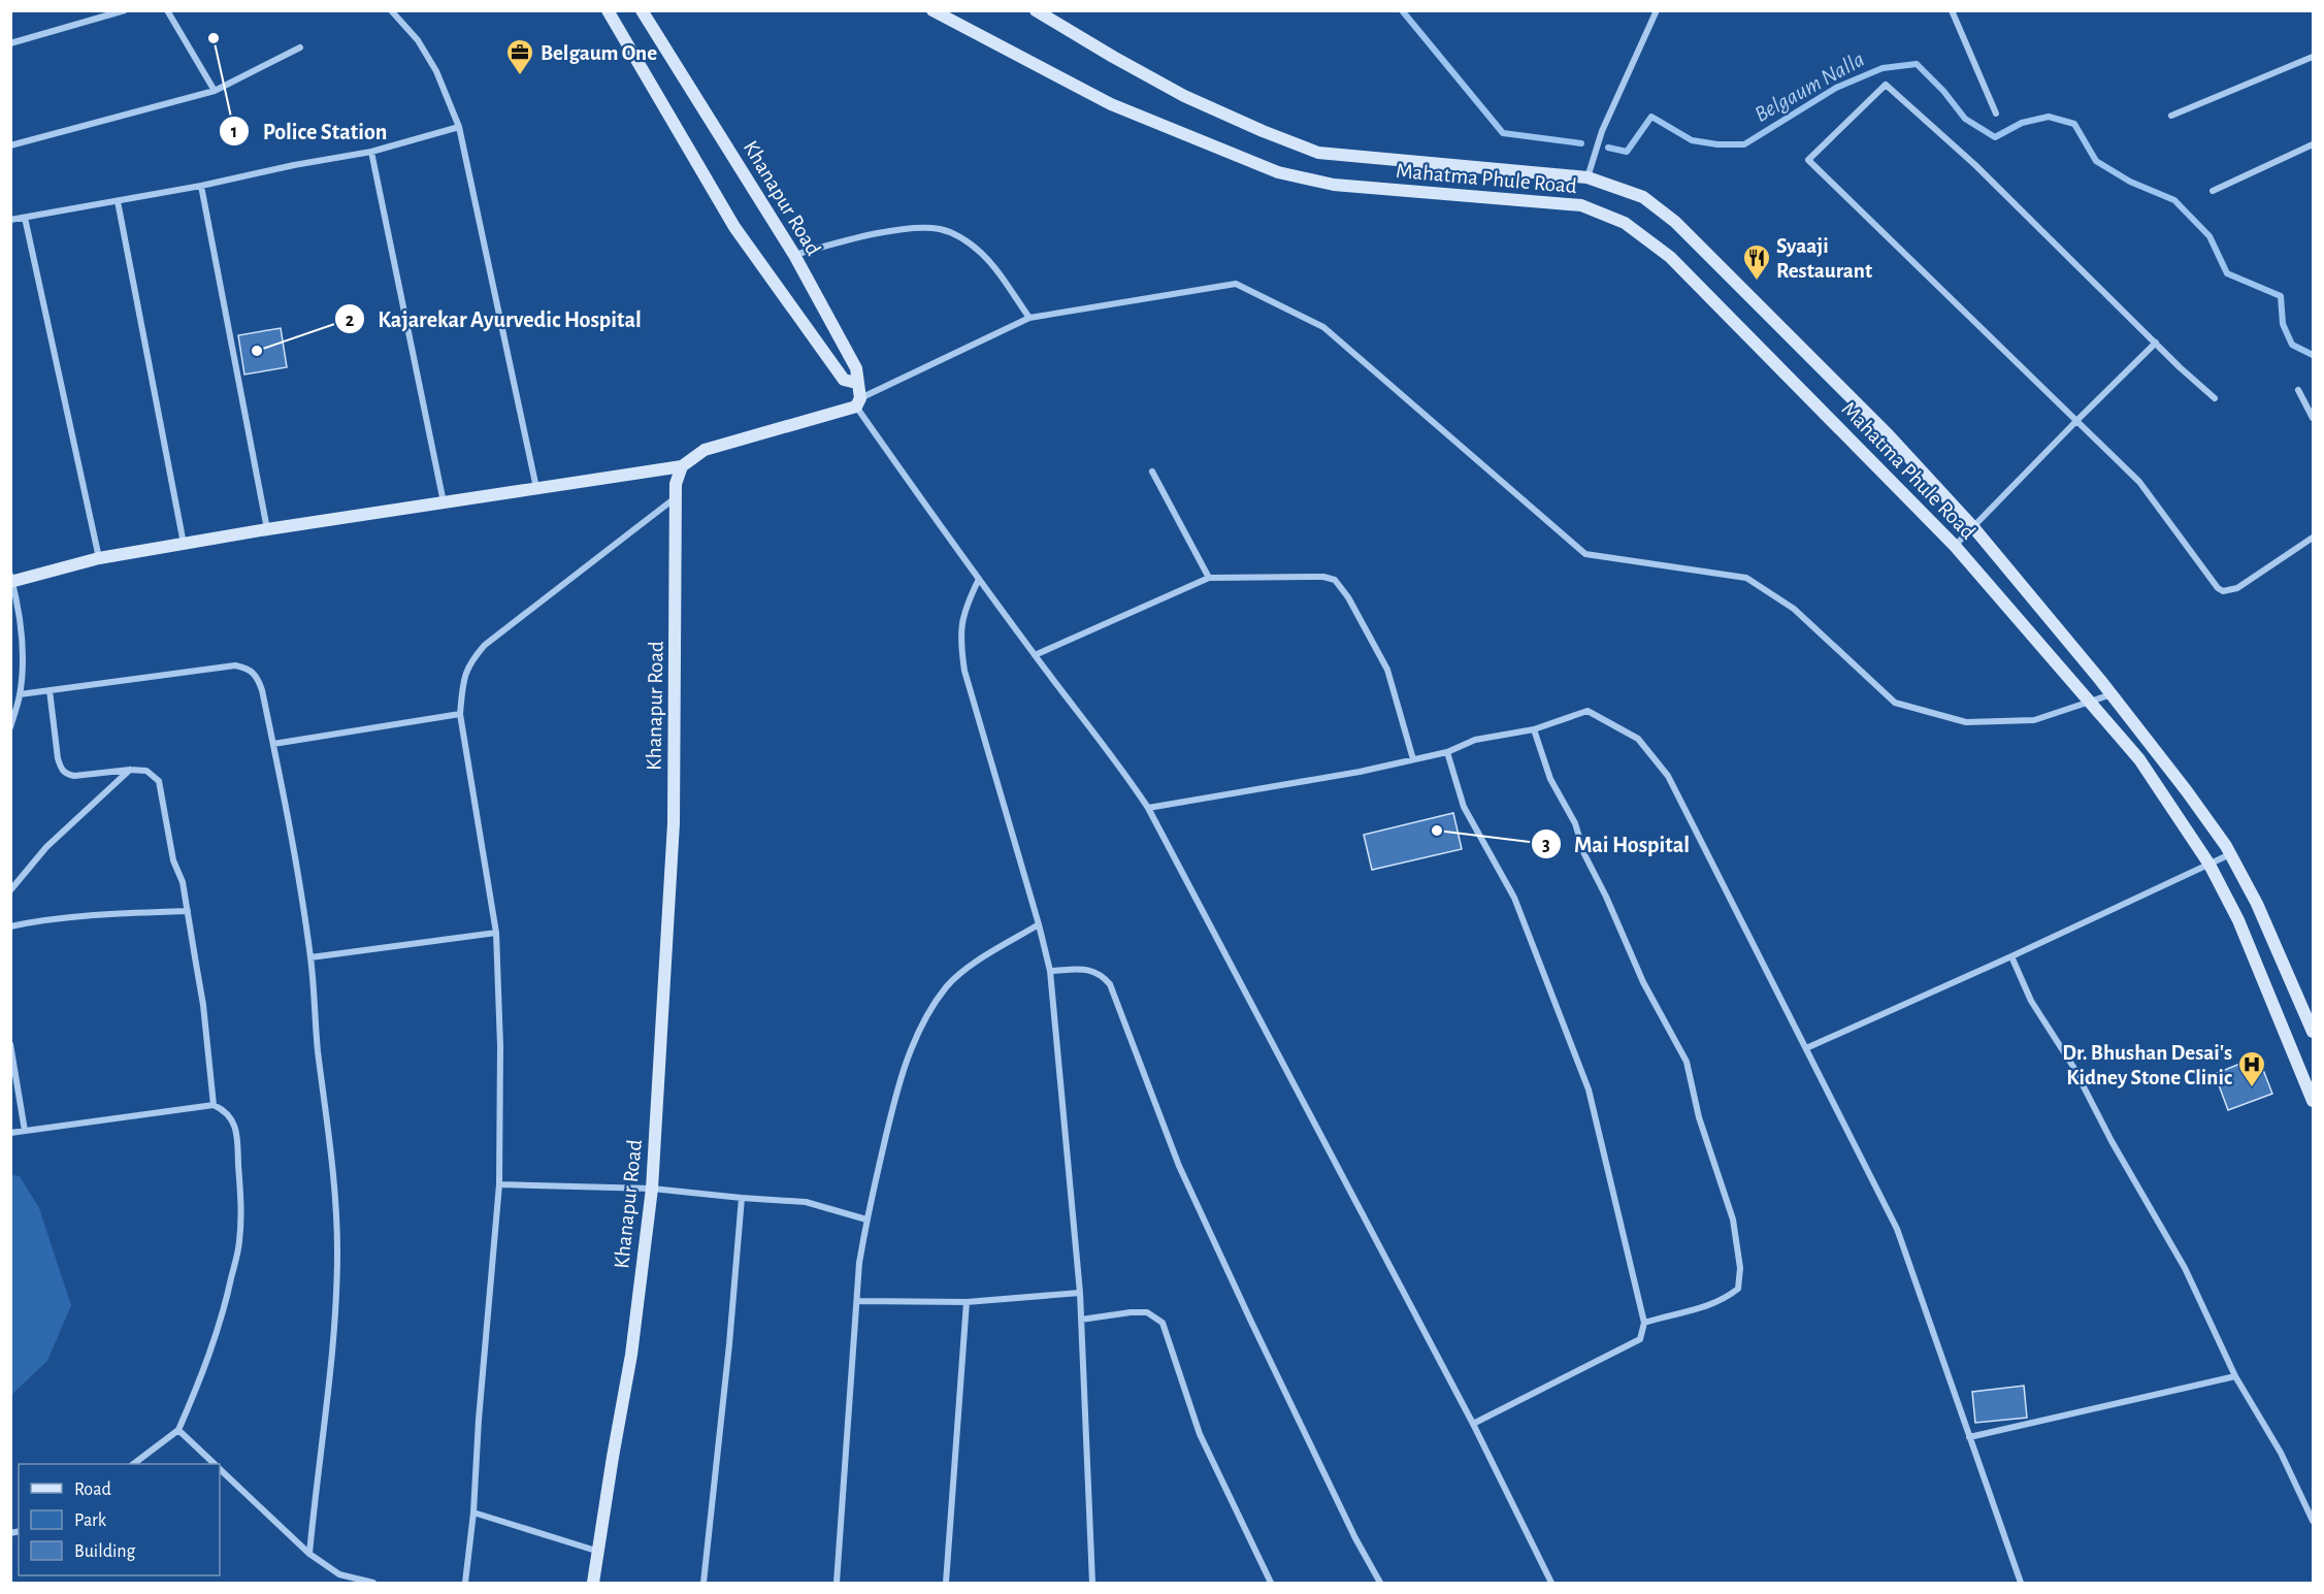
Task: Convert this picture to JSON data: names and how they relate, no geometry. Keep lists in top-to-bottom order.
{
  "streets": {
    "main road": ["Mahatma Phule Road", "Khanapur Road"]
  },
  "water": ["Belgaum Nalla"],
  "places": {
    "other": ["Police Station", "Kajarekar Ayurvedic Hospital", "Mai Hospital"],
    "office": ["Belgaum One"],
    "restaurant": ["Syaaji Restaurant"],
    "hospital": ["Dr. Bhushan Desai's Kidney Stone Clinic"]
  },
  "legend": ["Road", "Park", "Building"]
}
